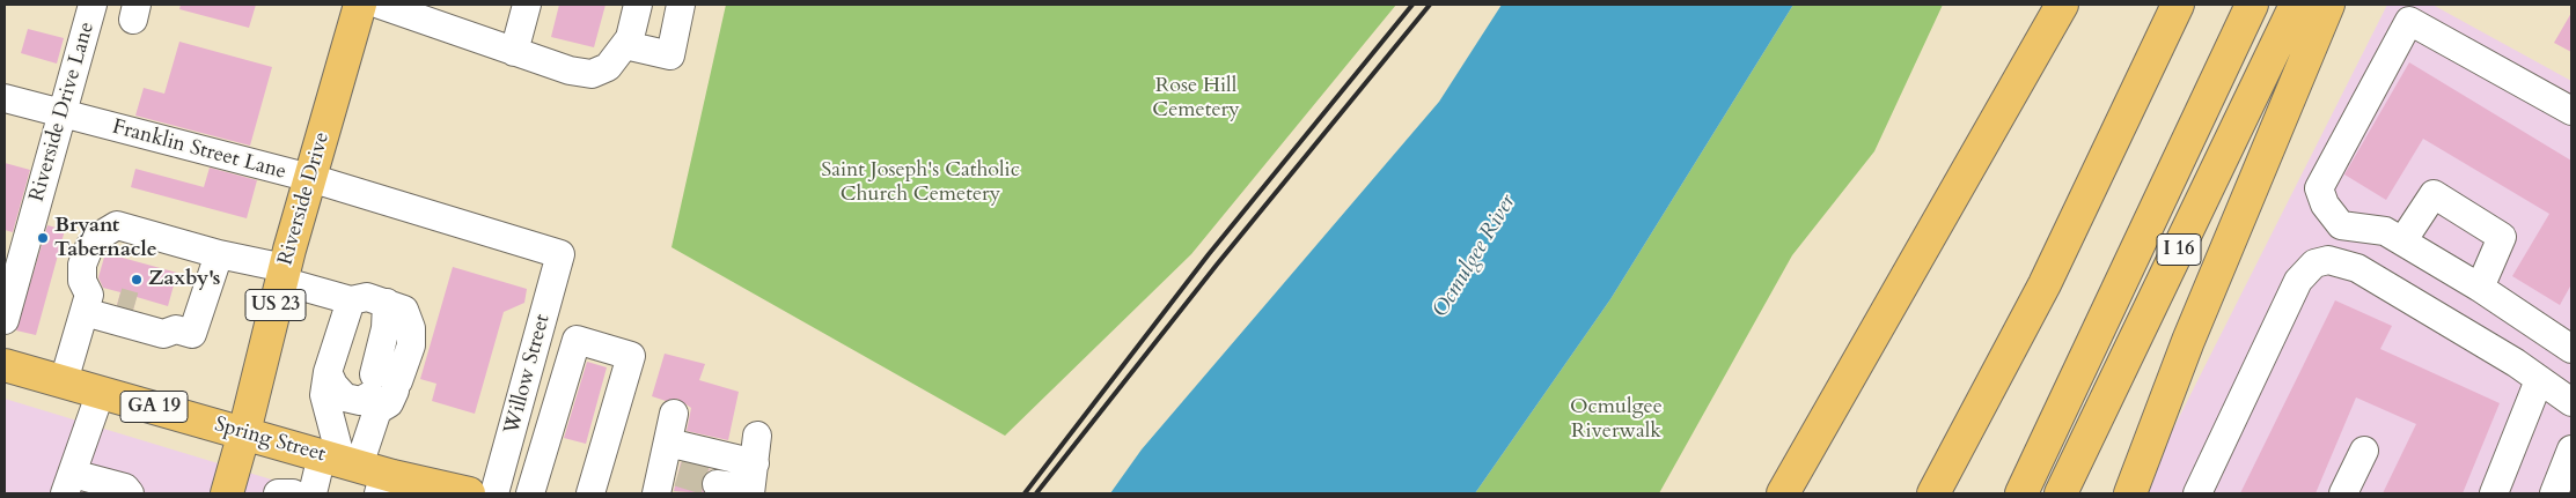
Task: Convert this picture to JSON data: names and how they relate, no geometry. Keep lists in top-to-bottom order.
{
  "streets": {
    "main road": [
      "Riverside Drive",
      "I 16",
      "US 23",
      "GA 19",
      "Spring Street"
    ],
    "street": ["Riverside Drive Lane", "Franklin Street Lane", "Willow Street"]
  },
  "crossings": [
    ["Riverside Drive Lane", "Franklin Street Lane"],
    ["Franklin Street Lane", "Riverside Drive"],
    ["Franklin Street Lane", "Willow Street"],
    ["Riverside Drive", "Spring Street"]
  ],
  "water": ["Ocmulgee River"],
  "parks": ["Rose Hill Cemetery", "Saint Joseph's Catholic Church Cemetery", "Ocmulgee Riverwalk"],
  "places": ["Bryant Tabernacle", "Zaxby's"]
}
